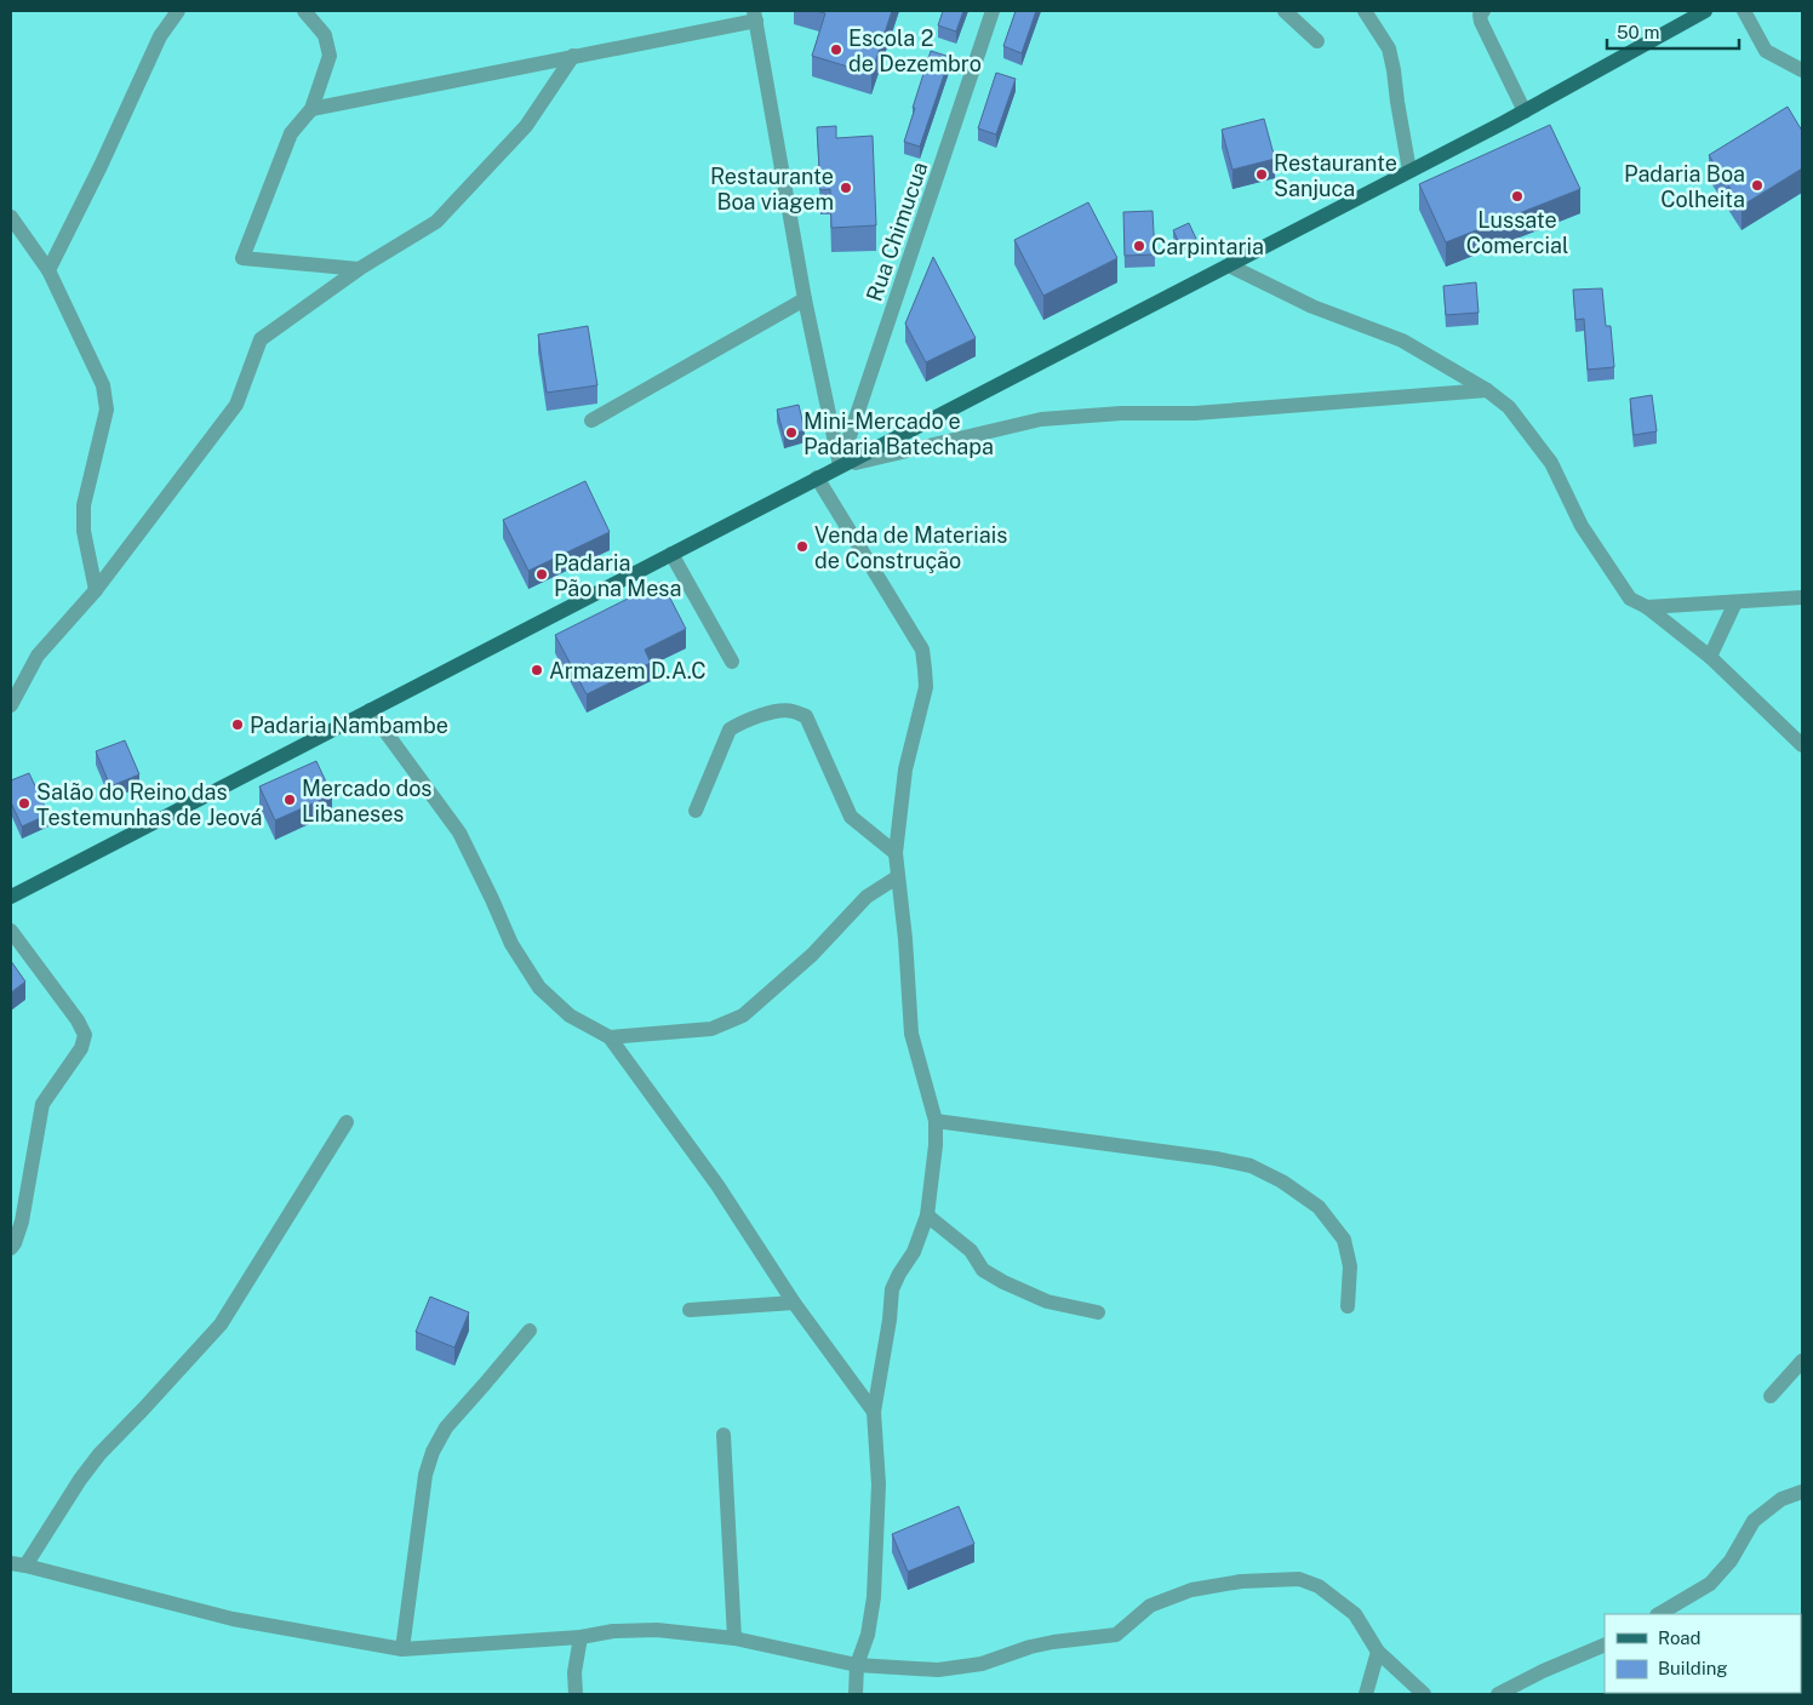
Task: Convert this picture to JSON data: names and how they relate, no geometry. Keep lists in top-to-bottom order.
{
  "streets": {
    "street": ["Rua Chimucua"]
  },
  "places": [
    "Escola 2 de Dezembro",
    "Restaurante Sanjuca",
    "Padaria Boa Colheita",
    "Restaurante Boa viagem",
    "Lussate Comercial",
    "Carpintaria",
    "Mini-Mercado e Padaria Batechapa",
    "Venda de Materiais de Construção",
    "Padaria Pão na Mesa",
    "Armazem D.A.C",
    "Padaria Nambambe",
    "Mercado dos Libaneses",
    "Salão do Reino das Testemunhas de Jeová"
  ],
  "legend": ["Road", "Building"],
  "scale_bar": "50 m"
}
